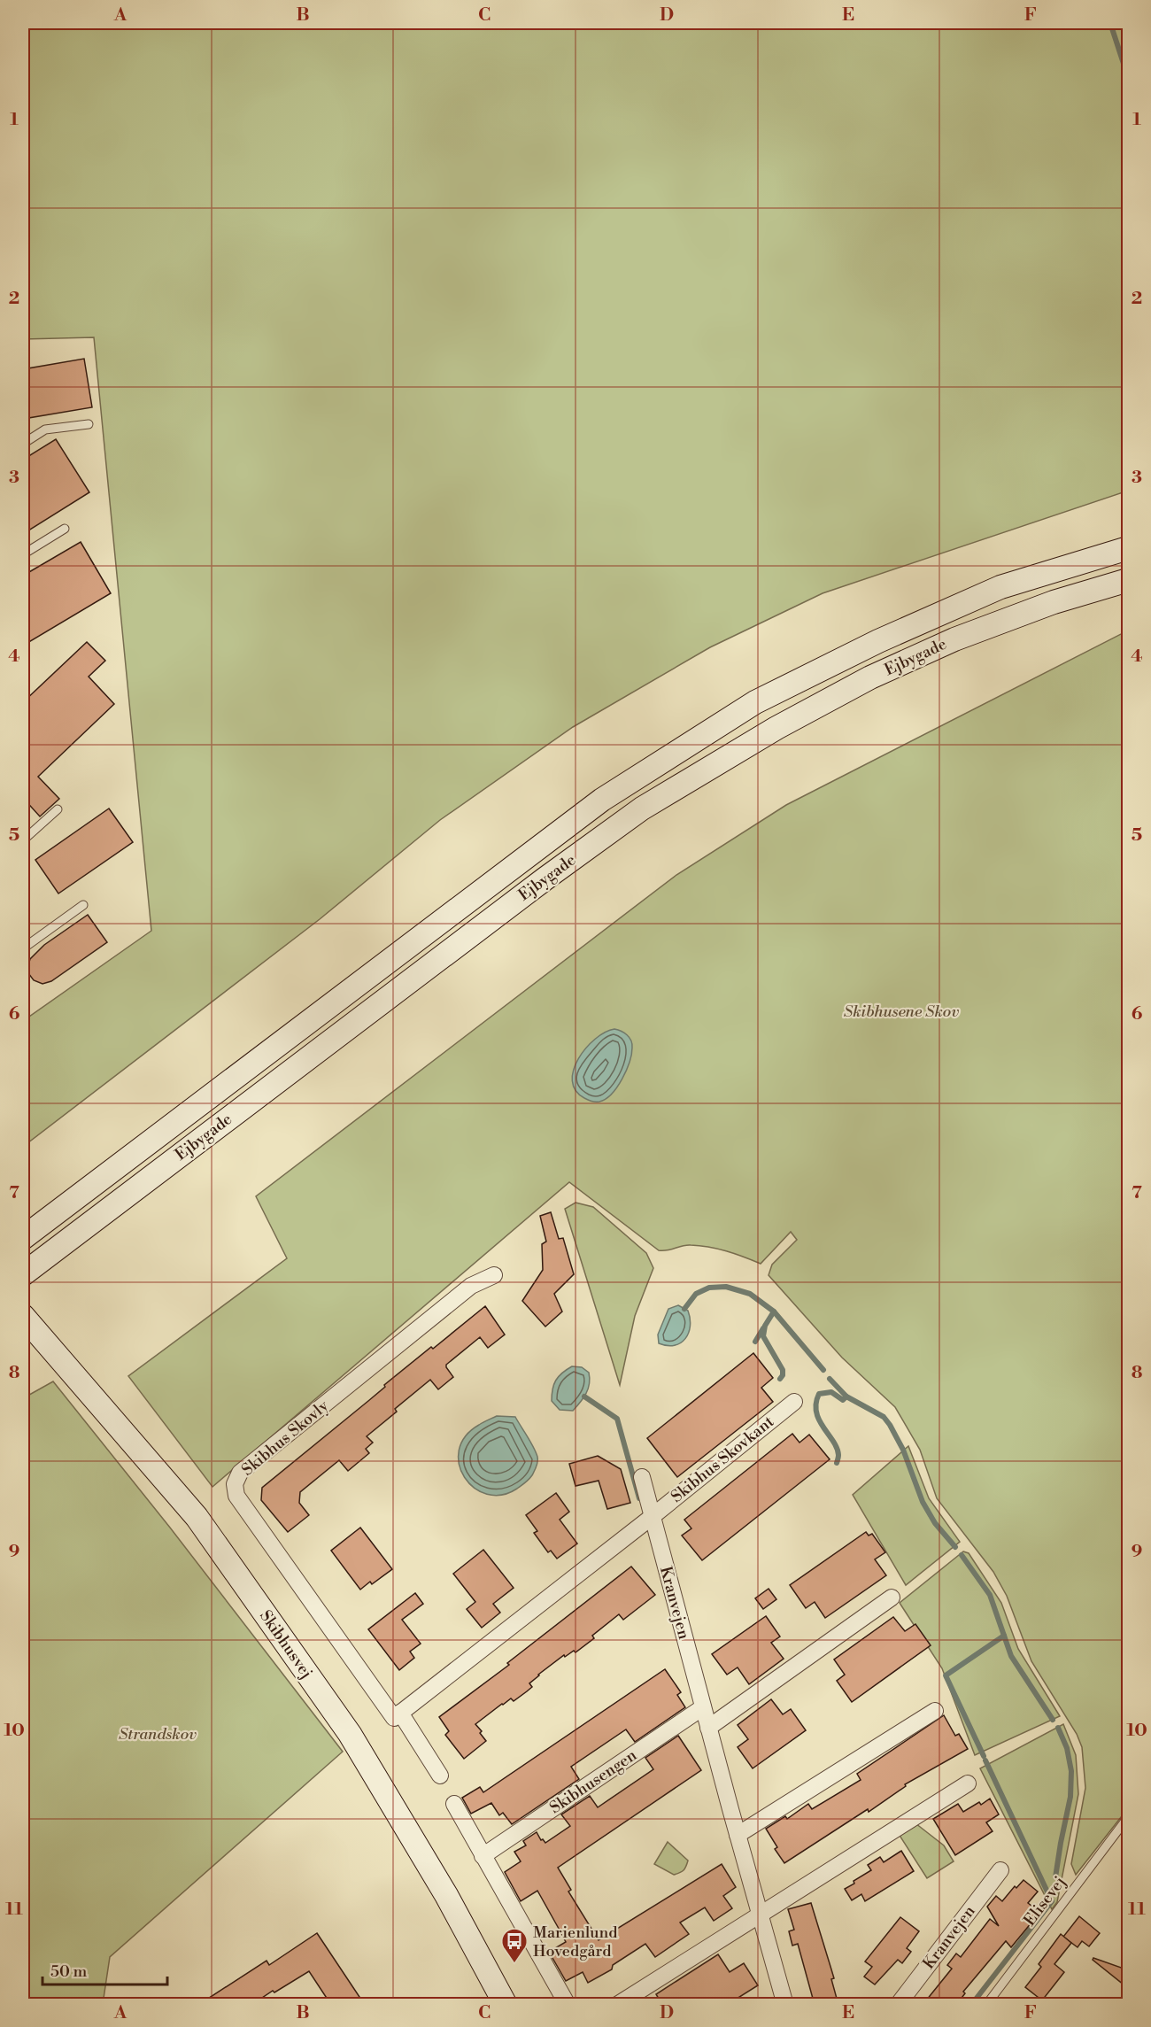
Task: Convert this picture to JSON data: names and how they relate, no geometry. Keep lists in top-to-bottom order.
{
  "streets": {
    "main road": ["Ejbygade", "Skibhusvej"],
    "street": [
      "Skibhus Skovly",
      "Skibhus Skovkant",
      "Kranvejen",
      "Skibhusengen"
    ],
    "lane": ["Elisevej"]
  },
  "crossings": [
    ["Skibhus Skovkant", "Kranvejen"],
    ["Kranvejen", "Skibhusengen"]
  ],
  "parks": ["Skibhusene Skov", "Strandskov"],
  "places": {
    "bus stop": ["Marienlund Hovedgård"]
  },
  "scale_bar": "50 m",
  "grid": {
    "columns": [
      "A",
      "B",
      "C",
      "D",
      "E",
      "F"
    ],
    "rows": [
      "1",
      "2",
      "3",
      "4",
      "5",
      "6",
      "7",
      "8",
      "9",
      "10",
      "11"
    ]
  }
}
